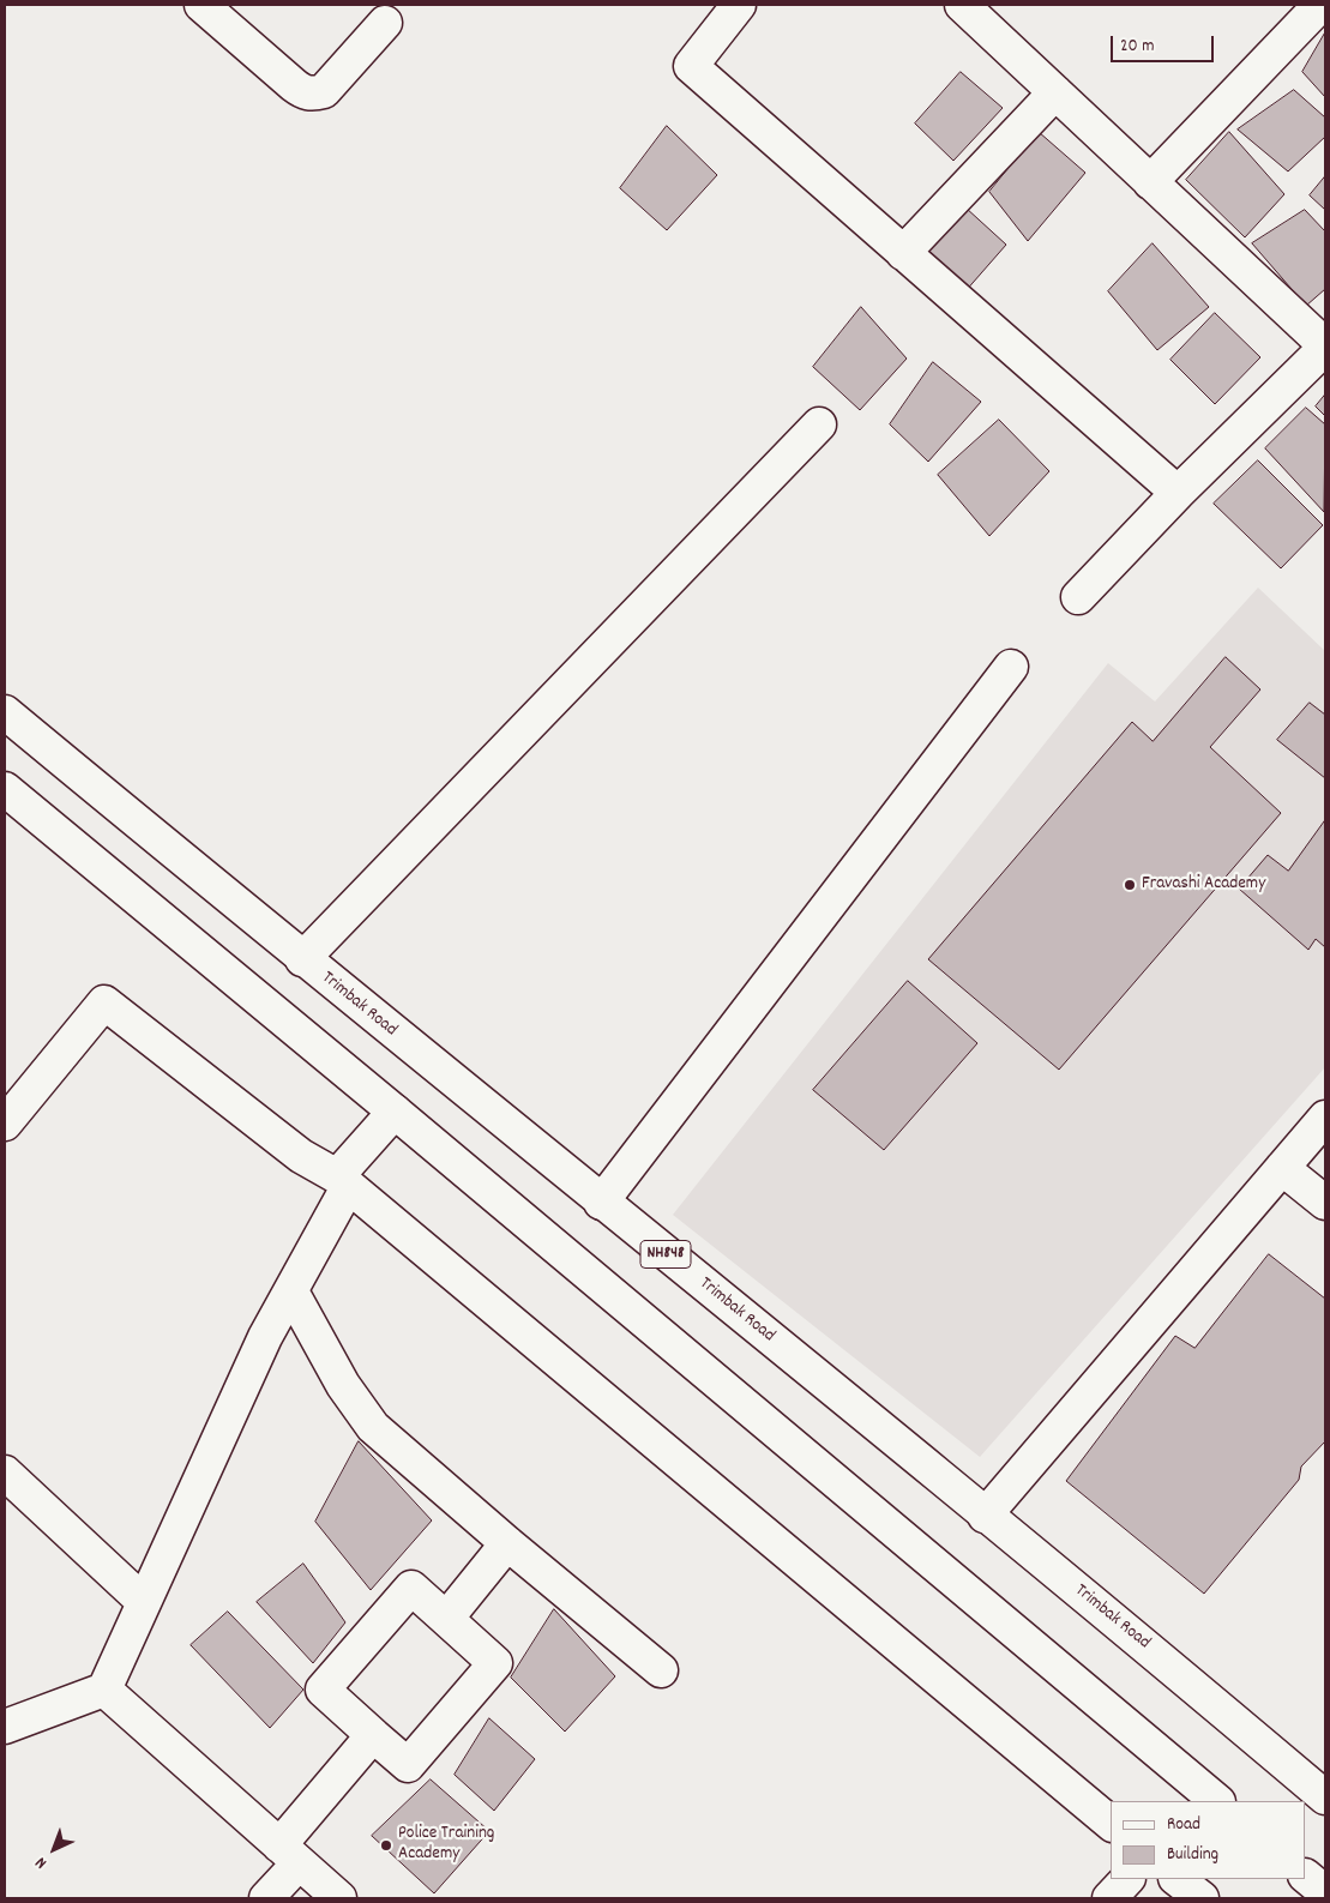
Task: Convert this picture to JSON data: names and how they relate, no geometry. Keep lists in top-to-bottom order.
{
  "streets": {
    "main road": ["Trimbak Road", "NH848"]
  },
  "places": ["Fravashi Academy", "Police Training Academy"],
  "legend": ["Road", "Building"],
  "scale_bar": "20 m",
  "north": "bottom left"
}
